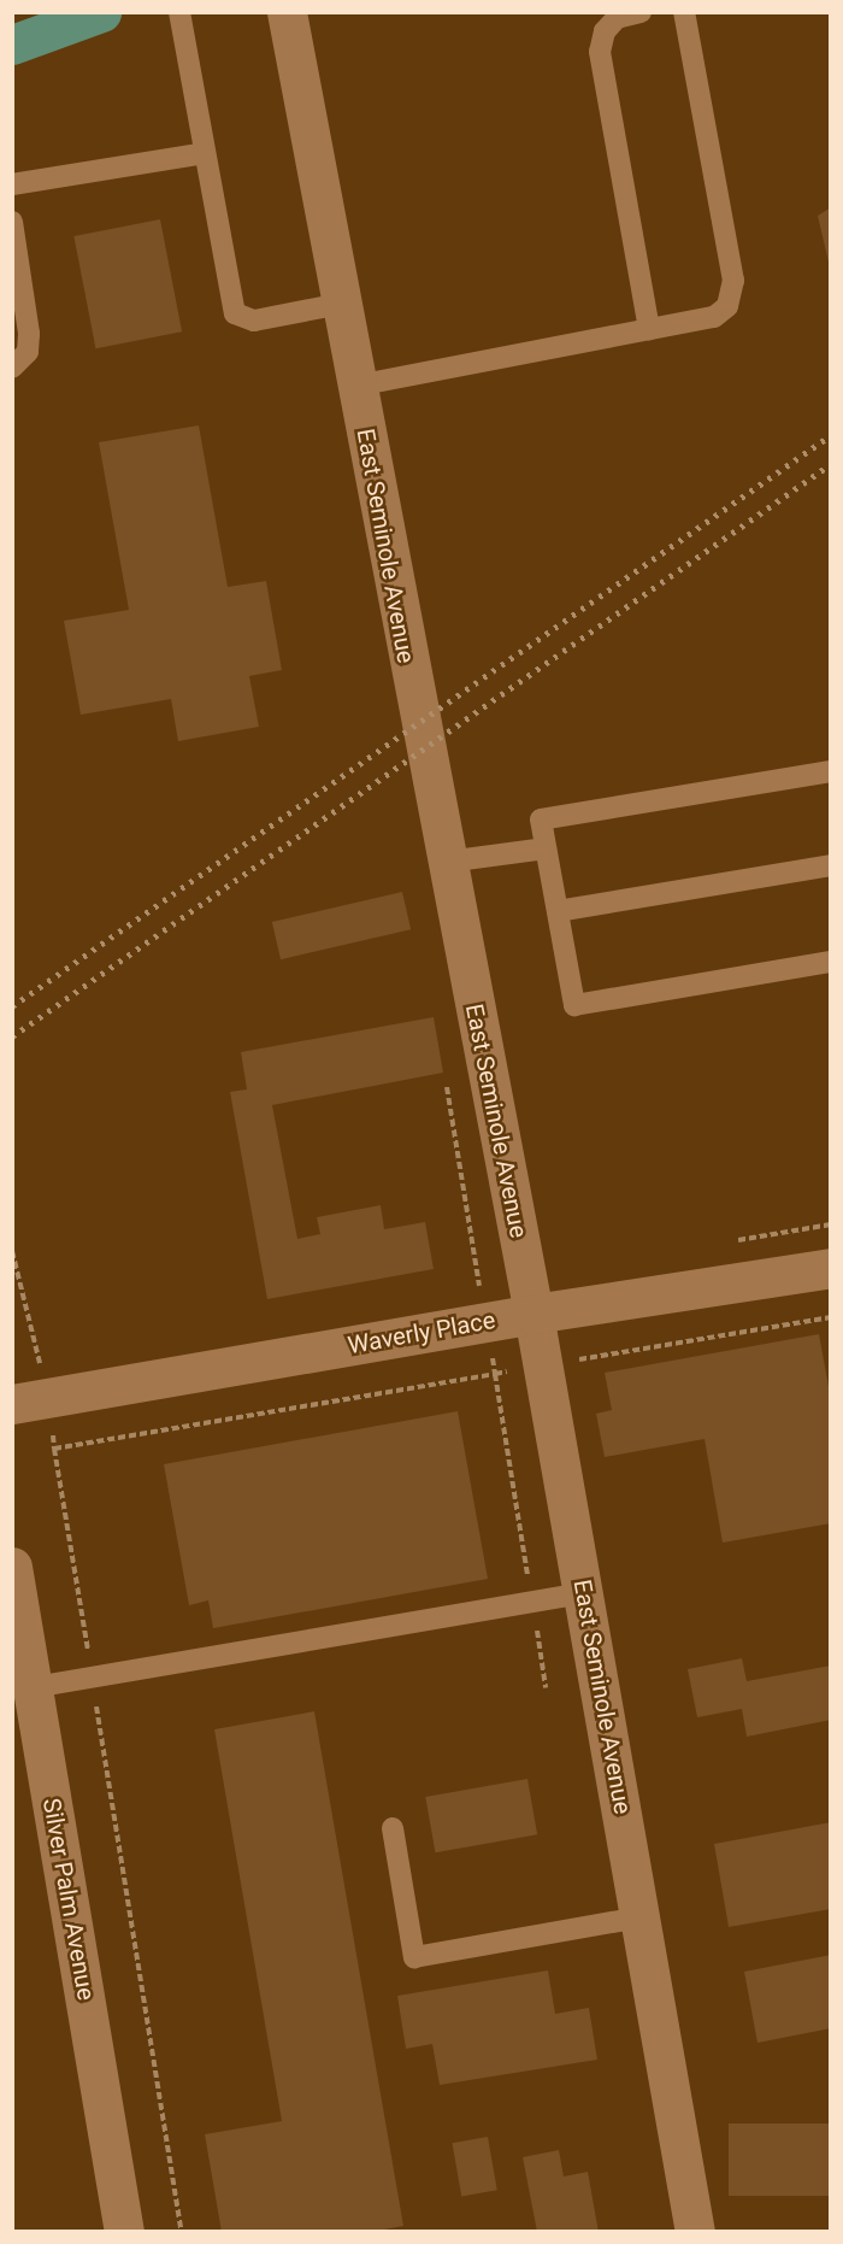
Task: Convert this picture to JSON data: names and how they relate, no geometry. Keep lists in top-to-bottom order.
{
  "streets": {
    "street": ["East Seminole Avenue", "Waverly Place", "Silver Palm Avenue"]
  },
  "crossings": [
    ["East Seminole Avenue", "Waverly Place"]
  ]
}
